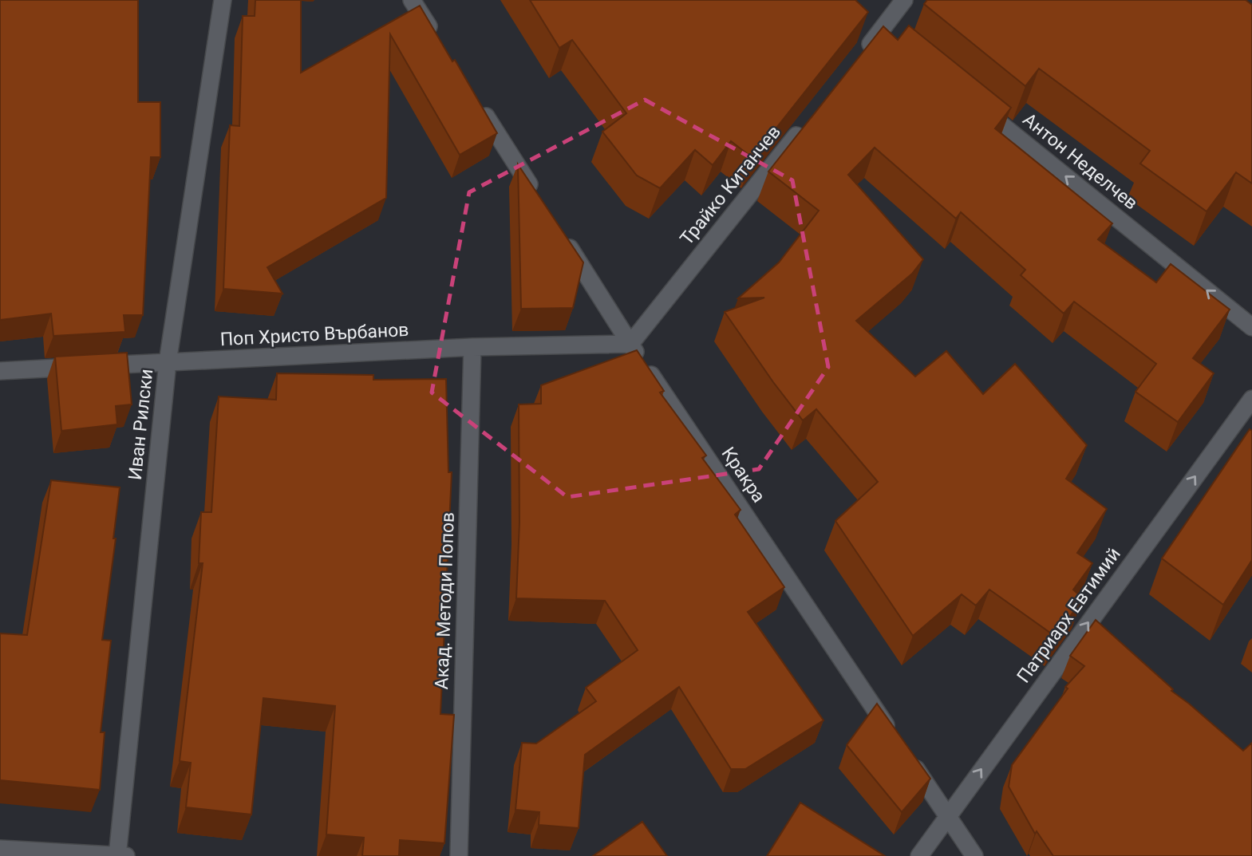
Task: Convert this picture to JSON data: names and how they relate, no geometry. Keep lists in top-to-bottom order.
{
  "streets": {
    "street": [
      "Антон Неделчев",
      "Трайко Китанчев",
      "Поп Христо Върбанов",
      "Иван Рилски",
      "Кракра",
      "Акад. Методи Попов",
      "Патриарх Евтимий"
    ]
  },
  "crossings": [
    ["Трайко Китанчев", "Поп Христо Върбанов"],
    ["Трайко Китанчев", "Кракра"],
    ["Поп Христо Върбанов", "Иван Рилски"],
    ["Поп Христо Върбанов", "Кракра"],
    ["Поп Христо Върбанов", "Акад. Методи Попов"],
    ["Кракра", "Патриарх Евтимий"]
  ],
  "one_way": ["Антон Неделчев", "Патриарх Евтимий"]
}
